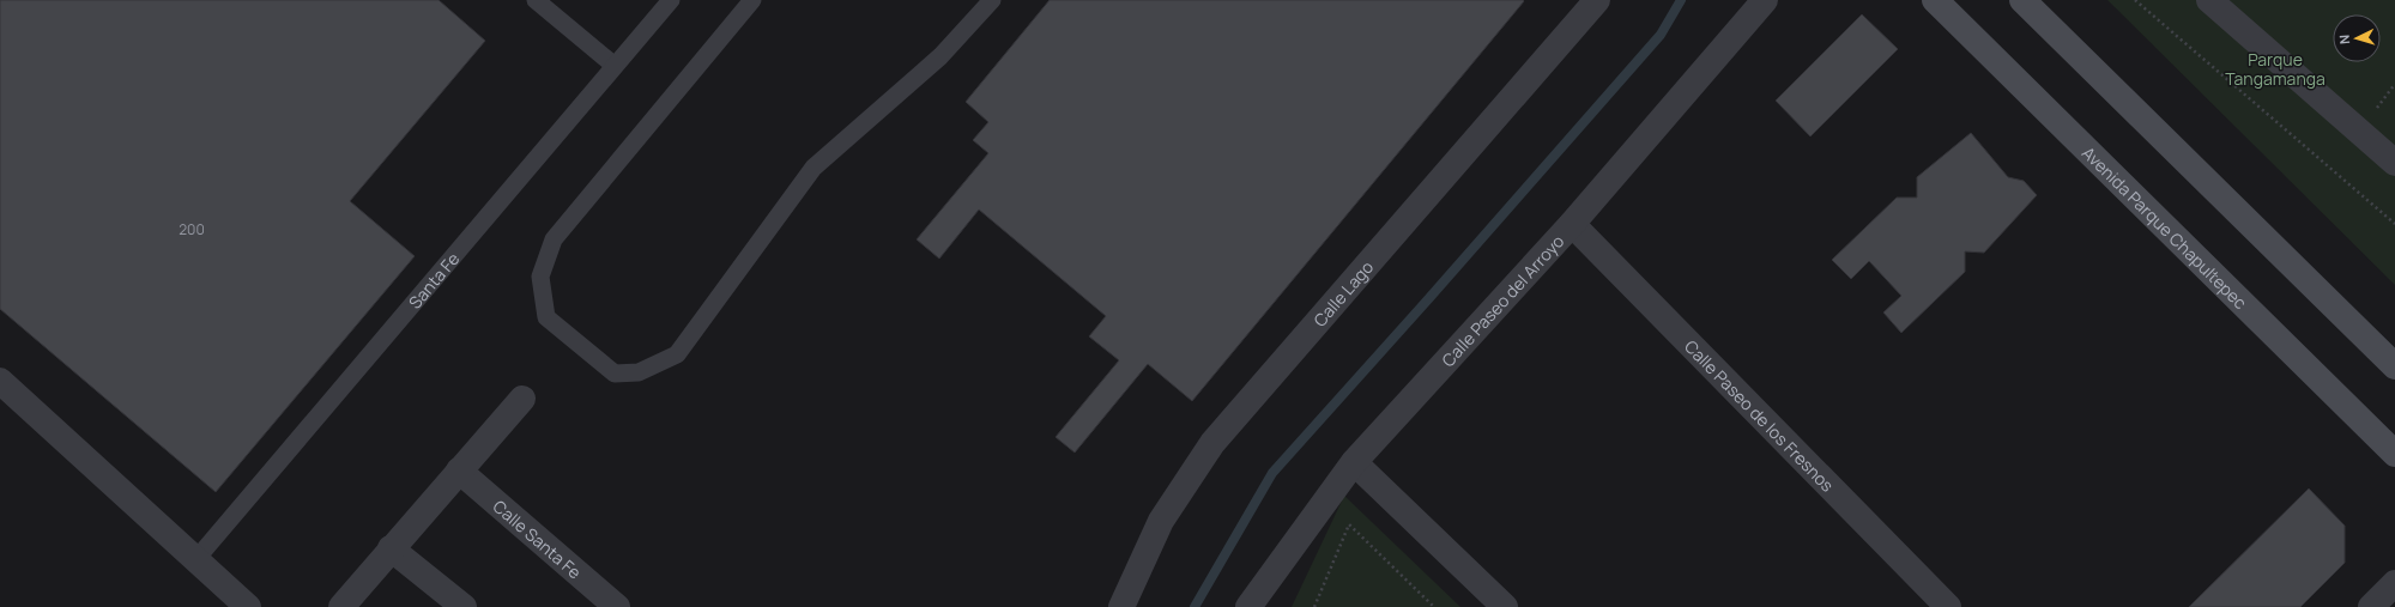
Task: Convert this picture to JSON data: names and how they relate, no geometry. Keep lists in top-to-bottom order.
{
  "streets": {
    "main road": ["Avenida Parque Chapultepec"],
    "street": [
      "Calle Lago",
      "Calle Paseo del Arroyo",
      "Calle Paseo de los Fresnos",
      "Calle Santa Fe"
    ],
    "lane": ["Santa Fe"]
  },
  "crossings": [
    ["Calle Paseo del Arroyo", "Calle Paseo de los Fresnos"]
  ],
  "parks": ["Parque Tangamanga"],
  "house_numbers": ["200"],
  "north": "left"
}
